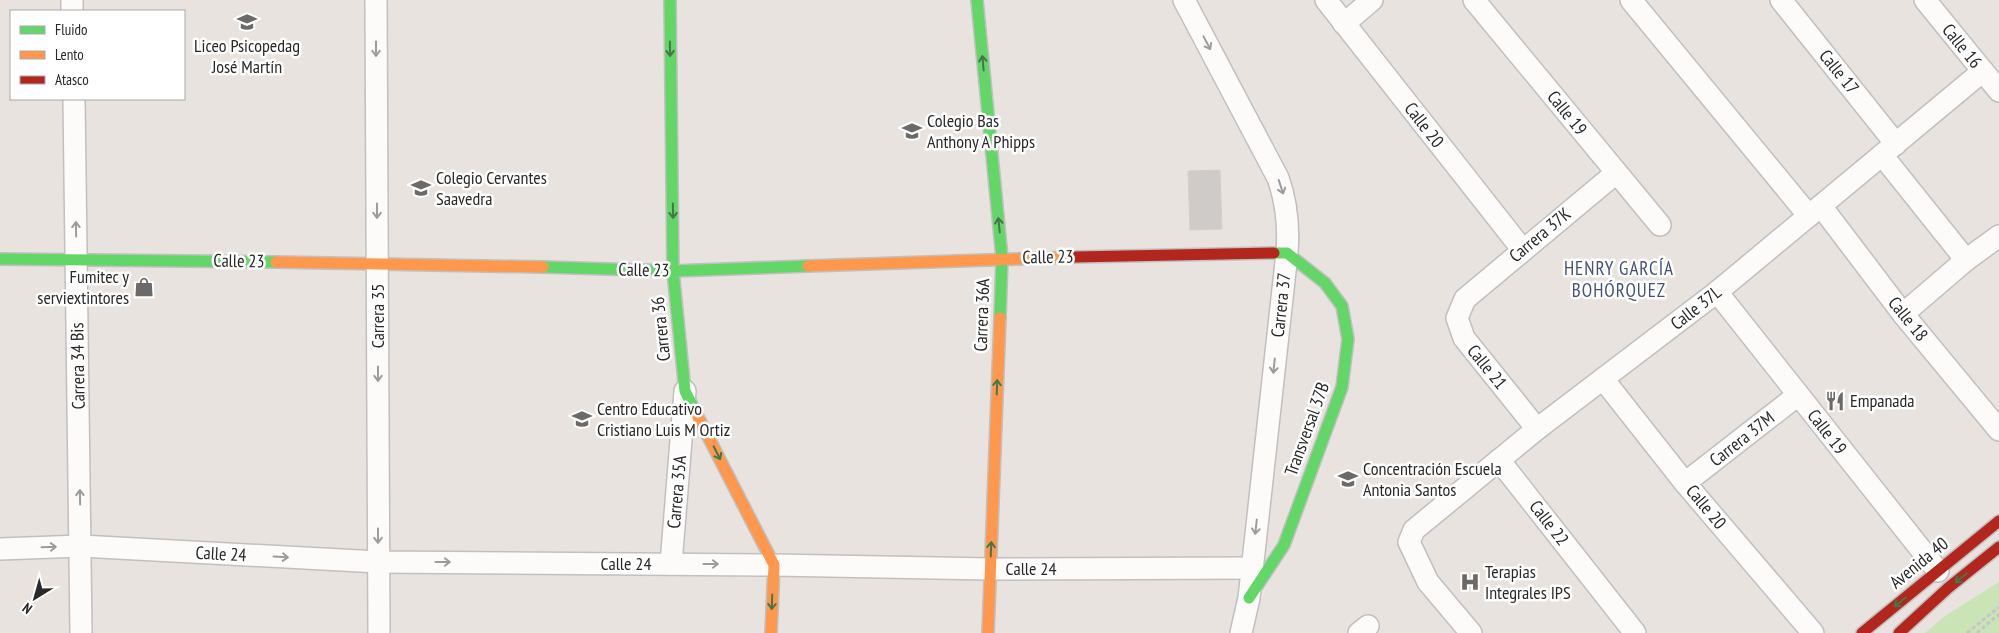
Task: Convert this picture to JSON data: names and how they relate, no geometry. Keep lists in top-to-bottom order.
{
  "streets": {
    "main road": [
      "Calle 23",
      "Carrera 36A",
      "Carrera 36",
      "Transversal 37B",
      "Avenida 40"
    ],
    "street": [
      "Calle 16",
      "Calle 17",
      "Calle 19",
      "Calle 20",
      "Carrera 37K",
      "Carrera 37",
      "Calle 37L",
      "Carrera 35",
      "Calle 18",
      "Carrera 34 Bis",
      "Calle 21",
      "Carrera 37M",
      "Carrera 35A",
      "Calle 22",
      "Calle 24"
    ]
  },
  "crossings": [
    ["Calle 16", "Calle 37L"],
    ["Calle 17", "Calle 37L"],
    ["Calle 19", "Carrera 37K"],
    ["Calle 19", "Calle 37L"],
    ["Calle 19", "Carrera 37M"],
    ["Calle 19", "Avenida 40"],
    ["Calle 20", "Carrera 37K"],
    ["Calle 20", "Calle 37L"],
    ["Calle 20", "Carrera 37M"],
    ["Carrera 37K", "Calle 21"],
    ["Calle 23", "Carrera 37"],
    ["Calle 23", "Carrera 36A"],
    ["Calle 23", "Carrera 35"],
    ["Calle 23", "Carrera 36"],
    ["Calle 23", "Carrera 34 Bis"],
    ["Calle 23", "Transversal 37B"],
    ["Carrera 37", "Transversal 37B"],
    ["Carrera 37", "Calle 24"],
    ["Calle 37L", "Calle 18"],
    ["Calle 37L", "Calle 21"],
    ["Calle 37L", "Calle 22"],
    ["Carrera 36A", "Calle 24"],
    ["Carrera 35", "Calle 24"],
    ["Carrera 36", "Carrera 35A"],
    ["Carrera 36", "Calle 24"],
    ["Carrera 34 Bis", "Calle 24"],
    ["Carrera 35A", "Calle 24"]
  ],
  "one_way": [
    "Carrera 37",
    "Carrera 36A",
    "Carrera 35",
    "Carrera 36",
    "Carrera 34 Bis",
    "Calle 24"
  ],
  "districts": ["HENRY GARCÍA BOHÓRQUEZ"],
  "places": {
    "school or university": [
      "Liceo Psicopedag José Martín",
      "Colegio Bas Anthony A Phipps",
      "Colegio Cervantes Saavedra",
      "Centro Educativo Cristiano Luis M Ortiz",
      "Concentración Escuela Antonia Santos"
    ],
    "shop": ["Fumitec y serviextintores"],
    "restaurant": ["Empanada"],
    "hospital": ["Terapias Integrales IPS"]
  },
  "legend": ["Fluido", "Lento", "Atasco"],
  "north": "bottom left"
}
